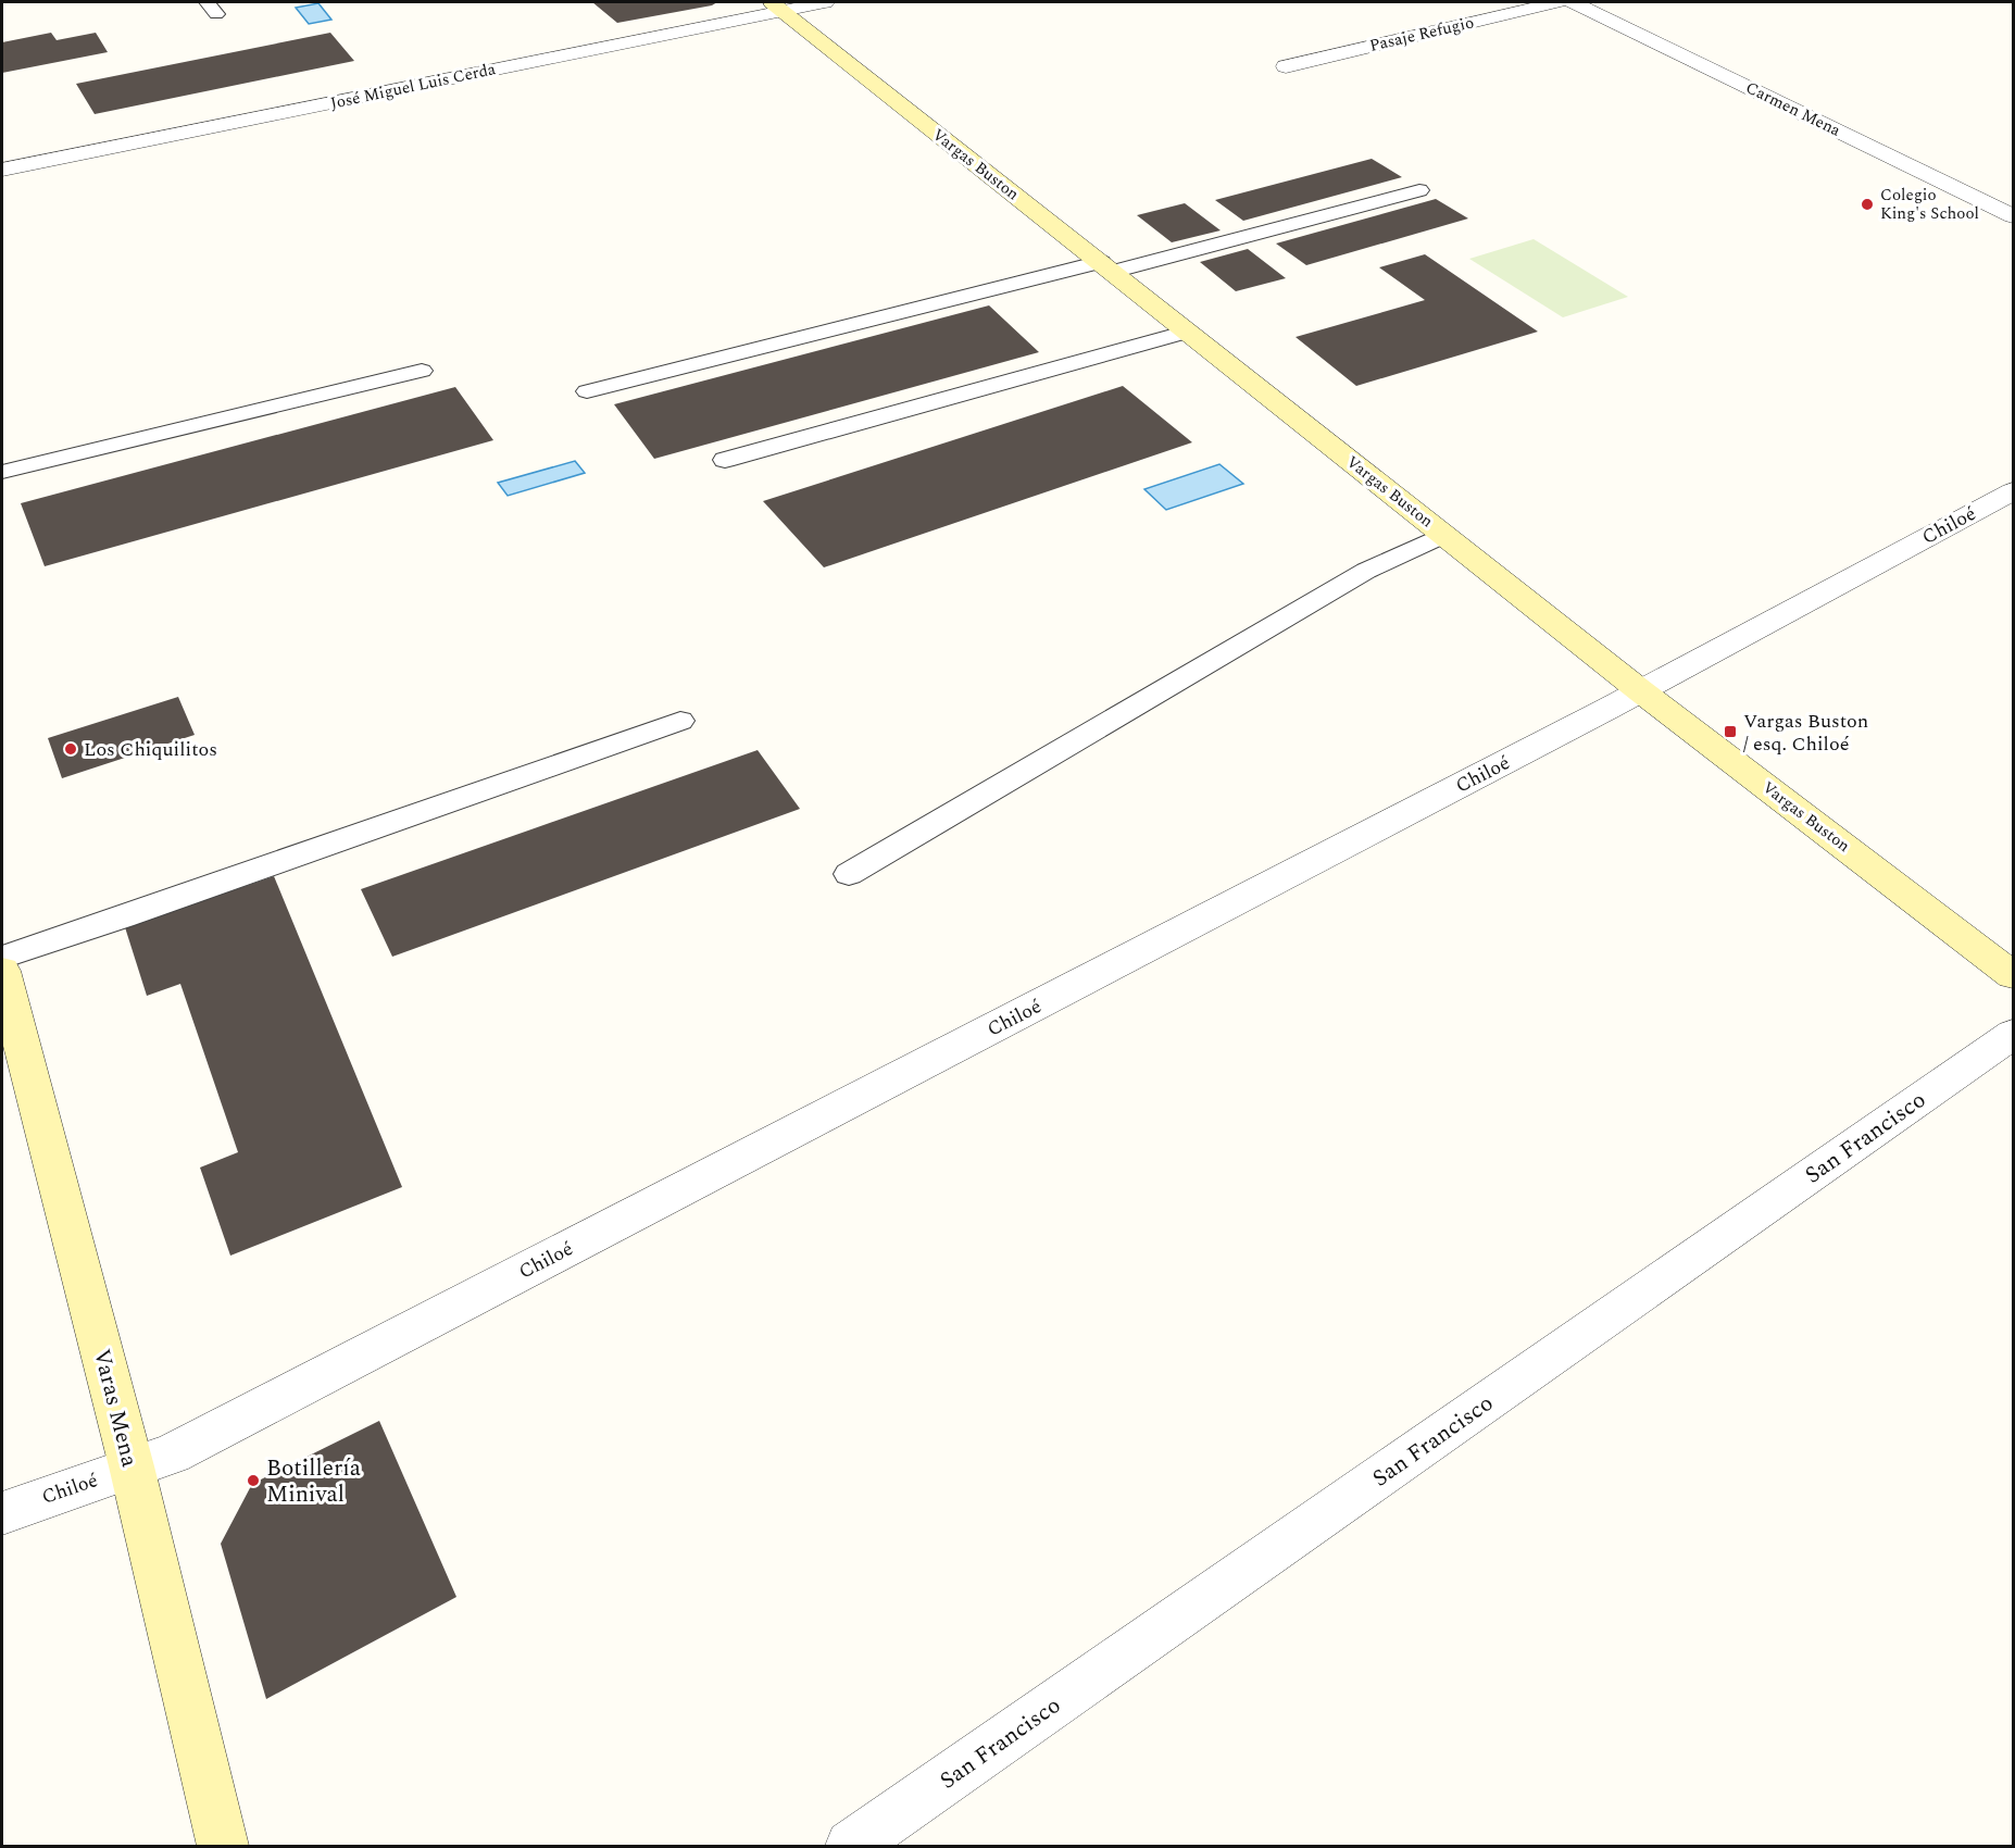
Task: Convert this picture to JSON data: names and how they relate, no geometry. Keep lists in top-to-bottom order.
{
  "streets": {
    "street": [
      "Pasaje Refugio",
      "José Miguel Luis Cerda",
      "Carmen Mena",
      "Vargas Buston",
      "Chiloé",
      "San Francisco",
      "Varas Mena"
    ]
  },
  "crossings": [
    ["José Miguel Luis Cerda", "Vargas Buston"],
    ["Vargas Buston", "Chiloé"],
    ["Chiloé", "Varas Mena"]
  ],
  "places": {
    "other": ["Colegio King's School", "Los Chiquilitos", "Botillería Minival"],
    "transit": ["Vargas Buston / esq. Chiloé"]
  }
}
